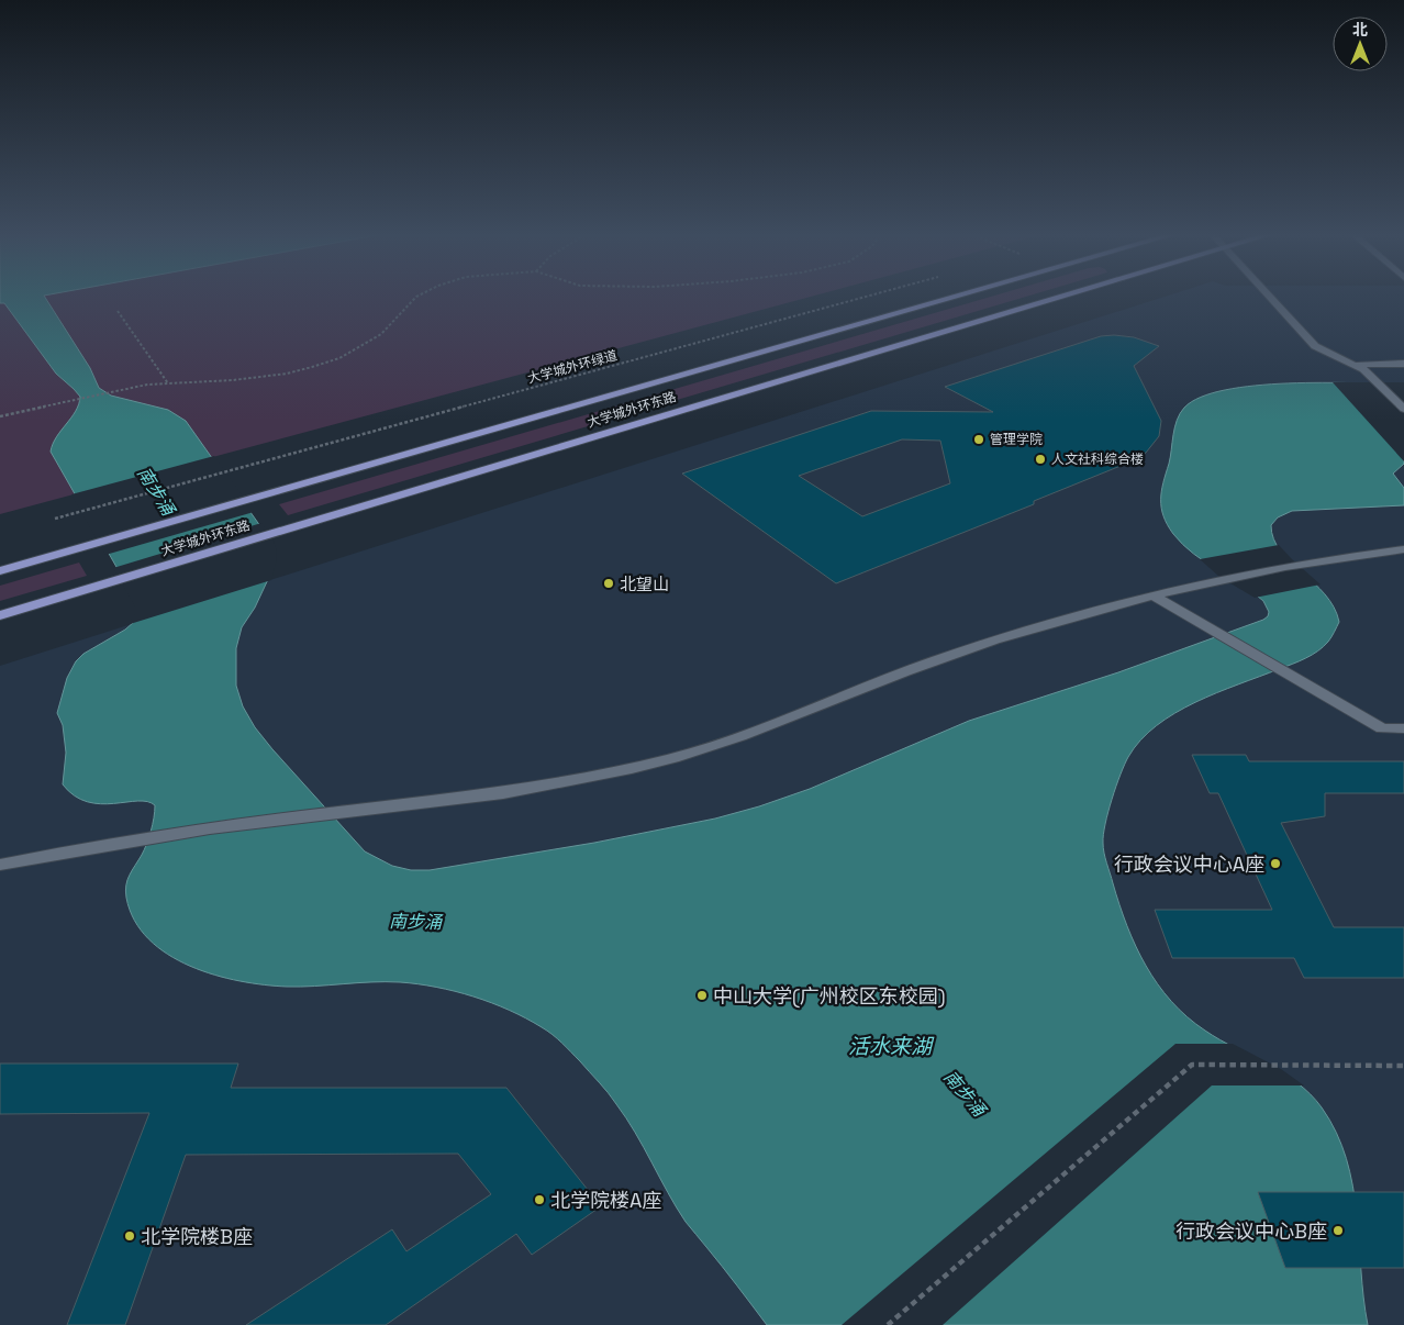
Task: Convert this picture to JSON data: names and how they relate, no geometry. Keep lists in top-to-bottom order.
{
  "streets": {
    "main road": ["大学城外环东路"],
    "path": ["大学城外环绿道"]
  },
  "water": ["南步涌", "活水来湖"],
  "places": [
    "管理学院",
    "人文社科综合楼",
    "北望山",
    "行政会议中心A座",
    "中山大学(广州校区东校园)",
    "北学院楼A座",
    "行政会议中心B座",
    "北学院楼B座"
  ],
  "north": "top"
}
